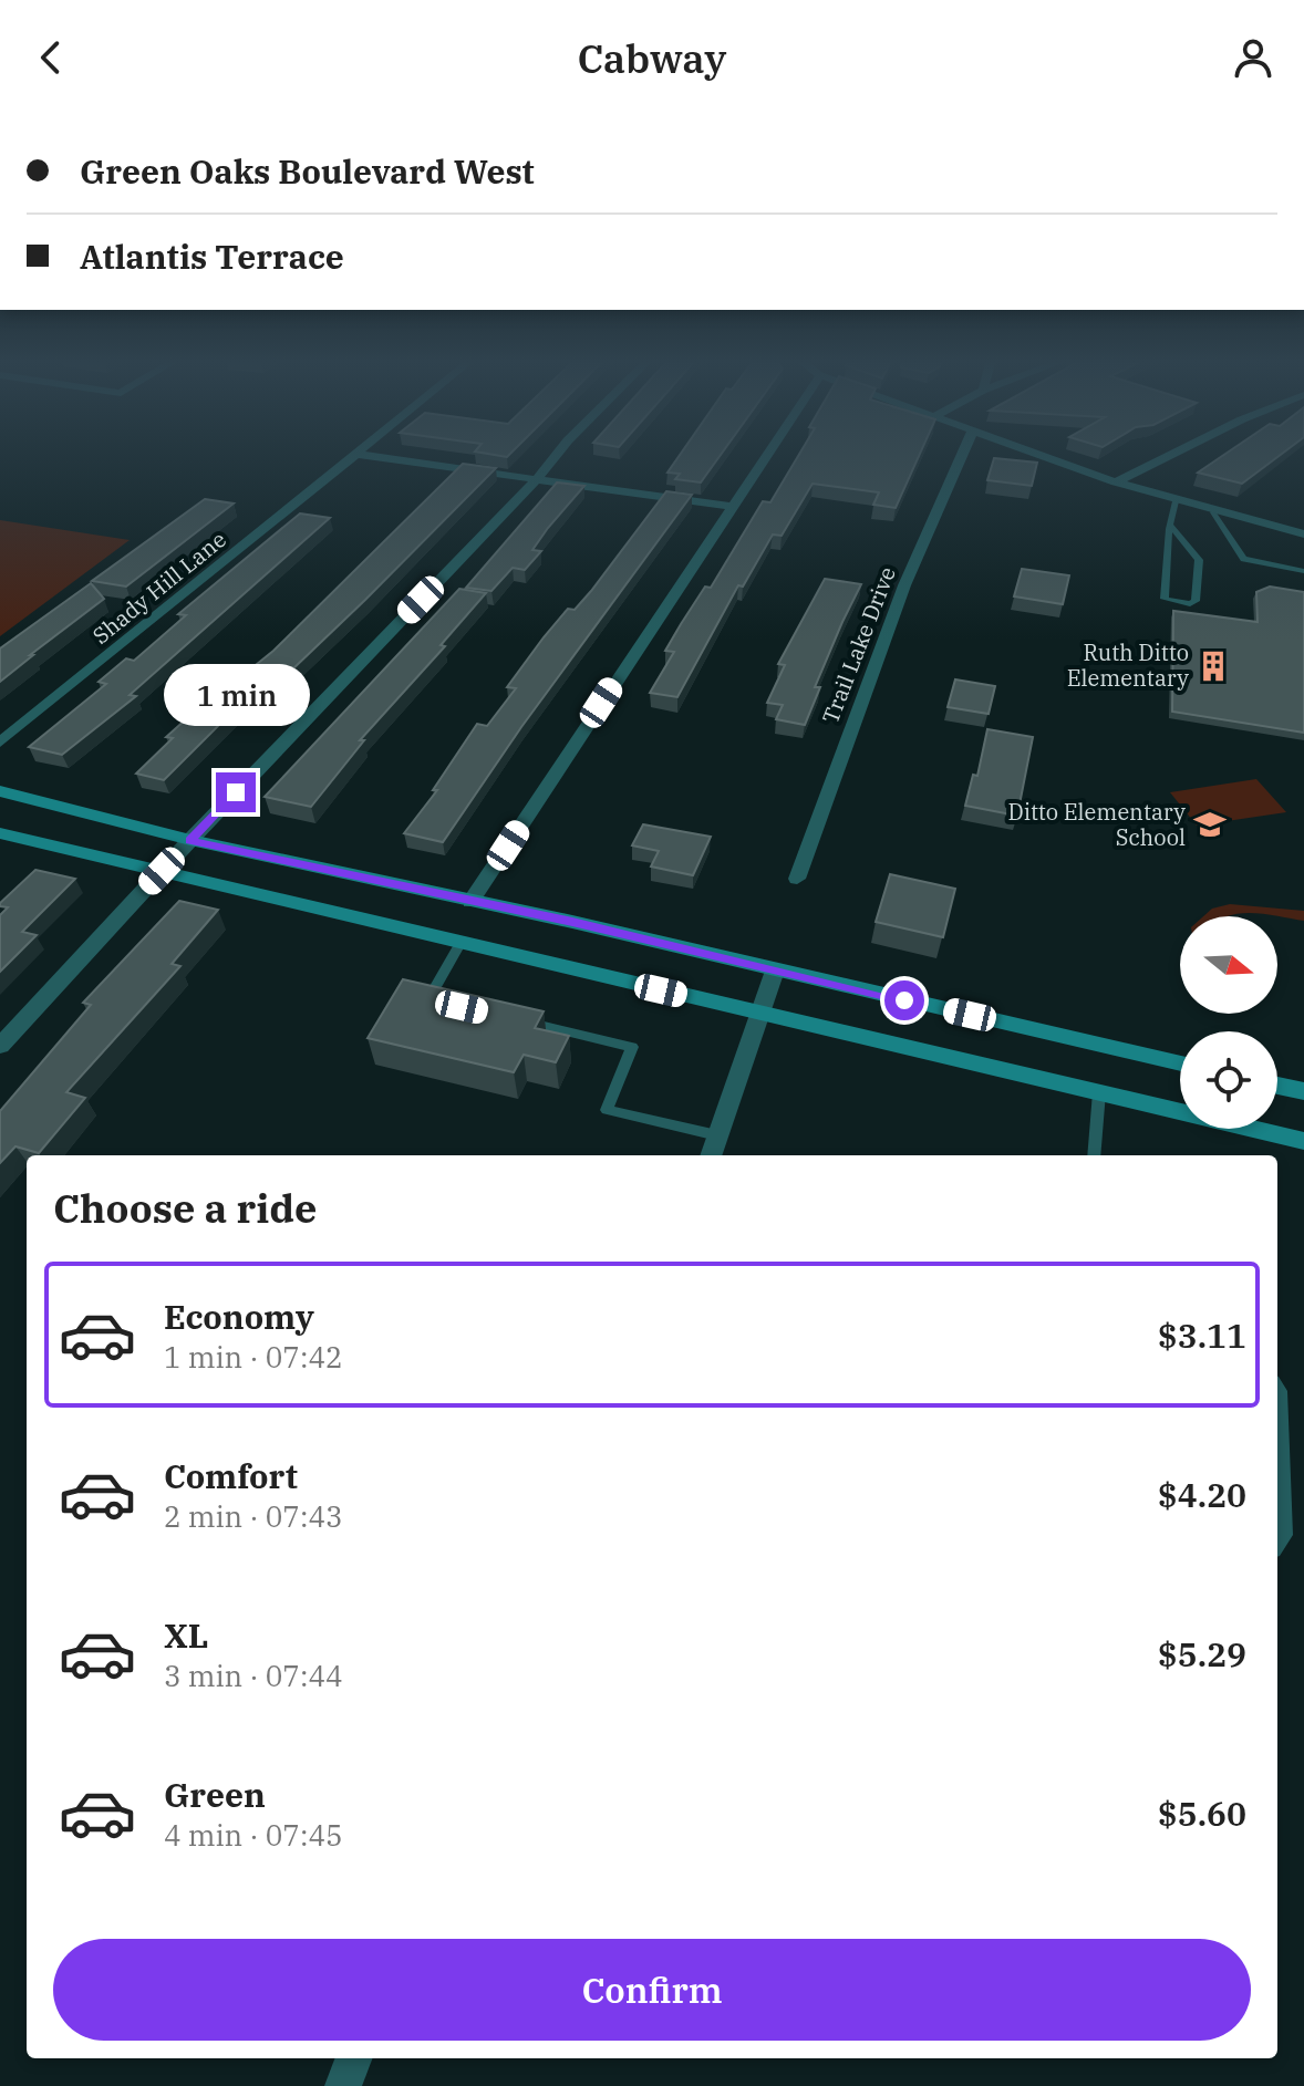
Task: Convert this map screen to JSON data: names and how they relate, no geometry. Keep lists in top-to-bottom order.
{
  "streets": {
    "street": ["Shady Hill Lane", "Trail Lake Drive"]
  },
  "places": {
    "building": ["Ruth Ditto Elementary"],
    "school or university": ["Ditto Elementary School"]
  },
  "north": "right",
  "page": {
    "header": "Cabway",
    "banner": ["Green Oaks Boulevard West", "Atlantis Terrace"],
    "bubble": "1 min",
    "heading": "Choose a ride",
    "list": [
      {
        "name": "Economy",
        "note": "1 min · 07:42",
        "value": "$3.11"
      },
      {
        "name": "Comfort",
        "note": "2 min · 07:43",
        "value": "$4.20"
      },
      {
        "name": "XL",
        "note": "3 min · 07:44",
        "value": "$5.29"
      },
      {
        "name": "Green",
        "note": "4 min · 07:45",
        "value": "$5.60"
      }
    ],
    "buttons": "Confirm"
  }
}
